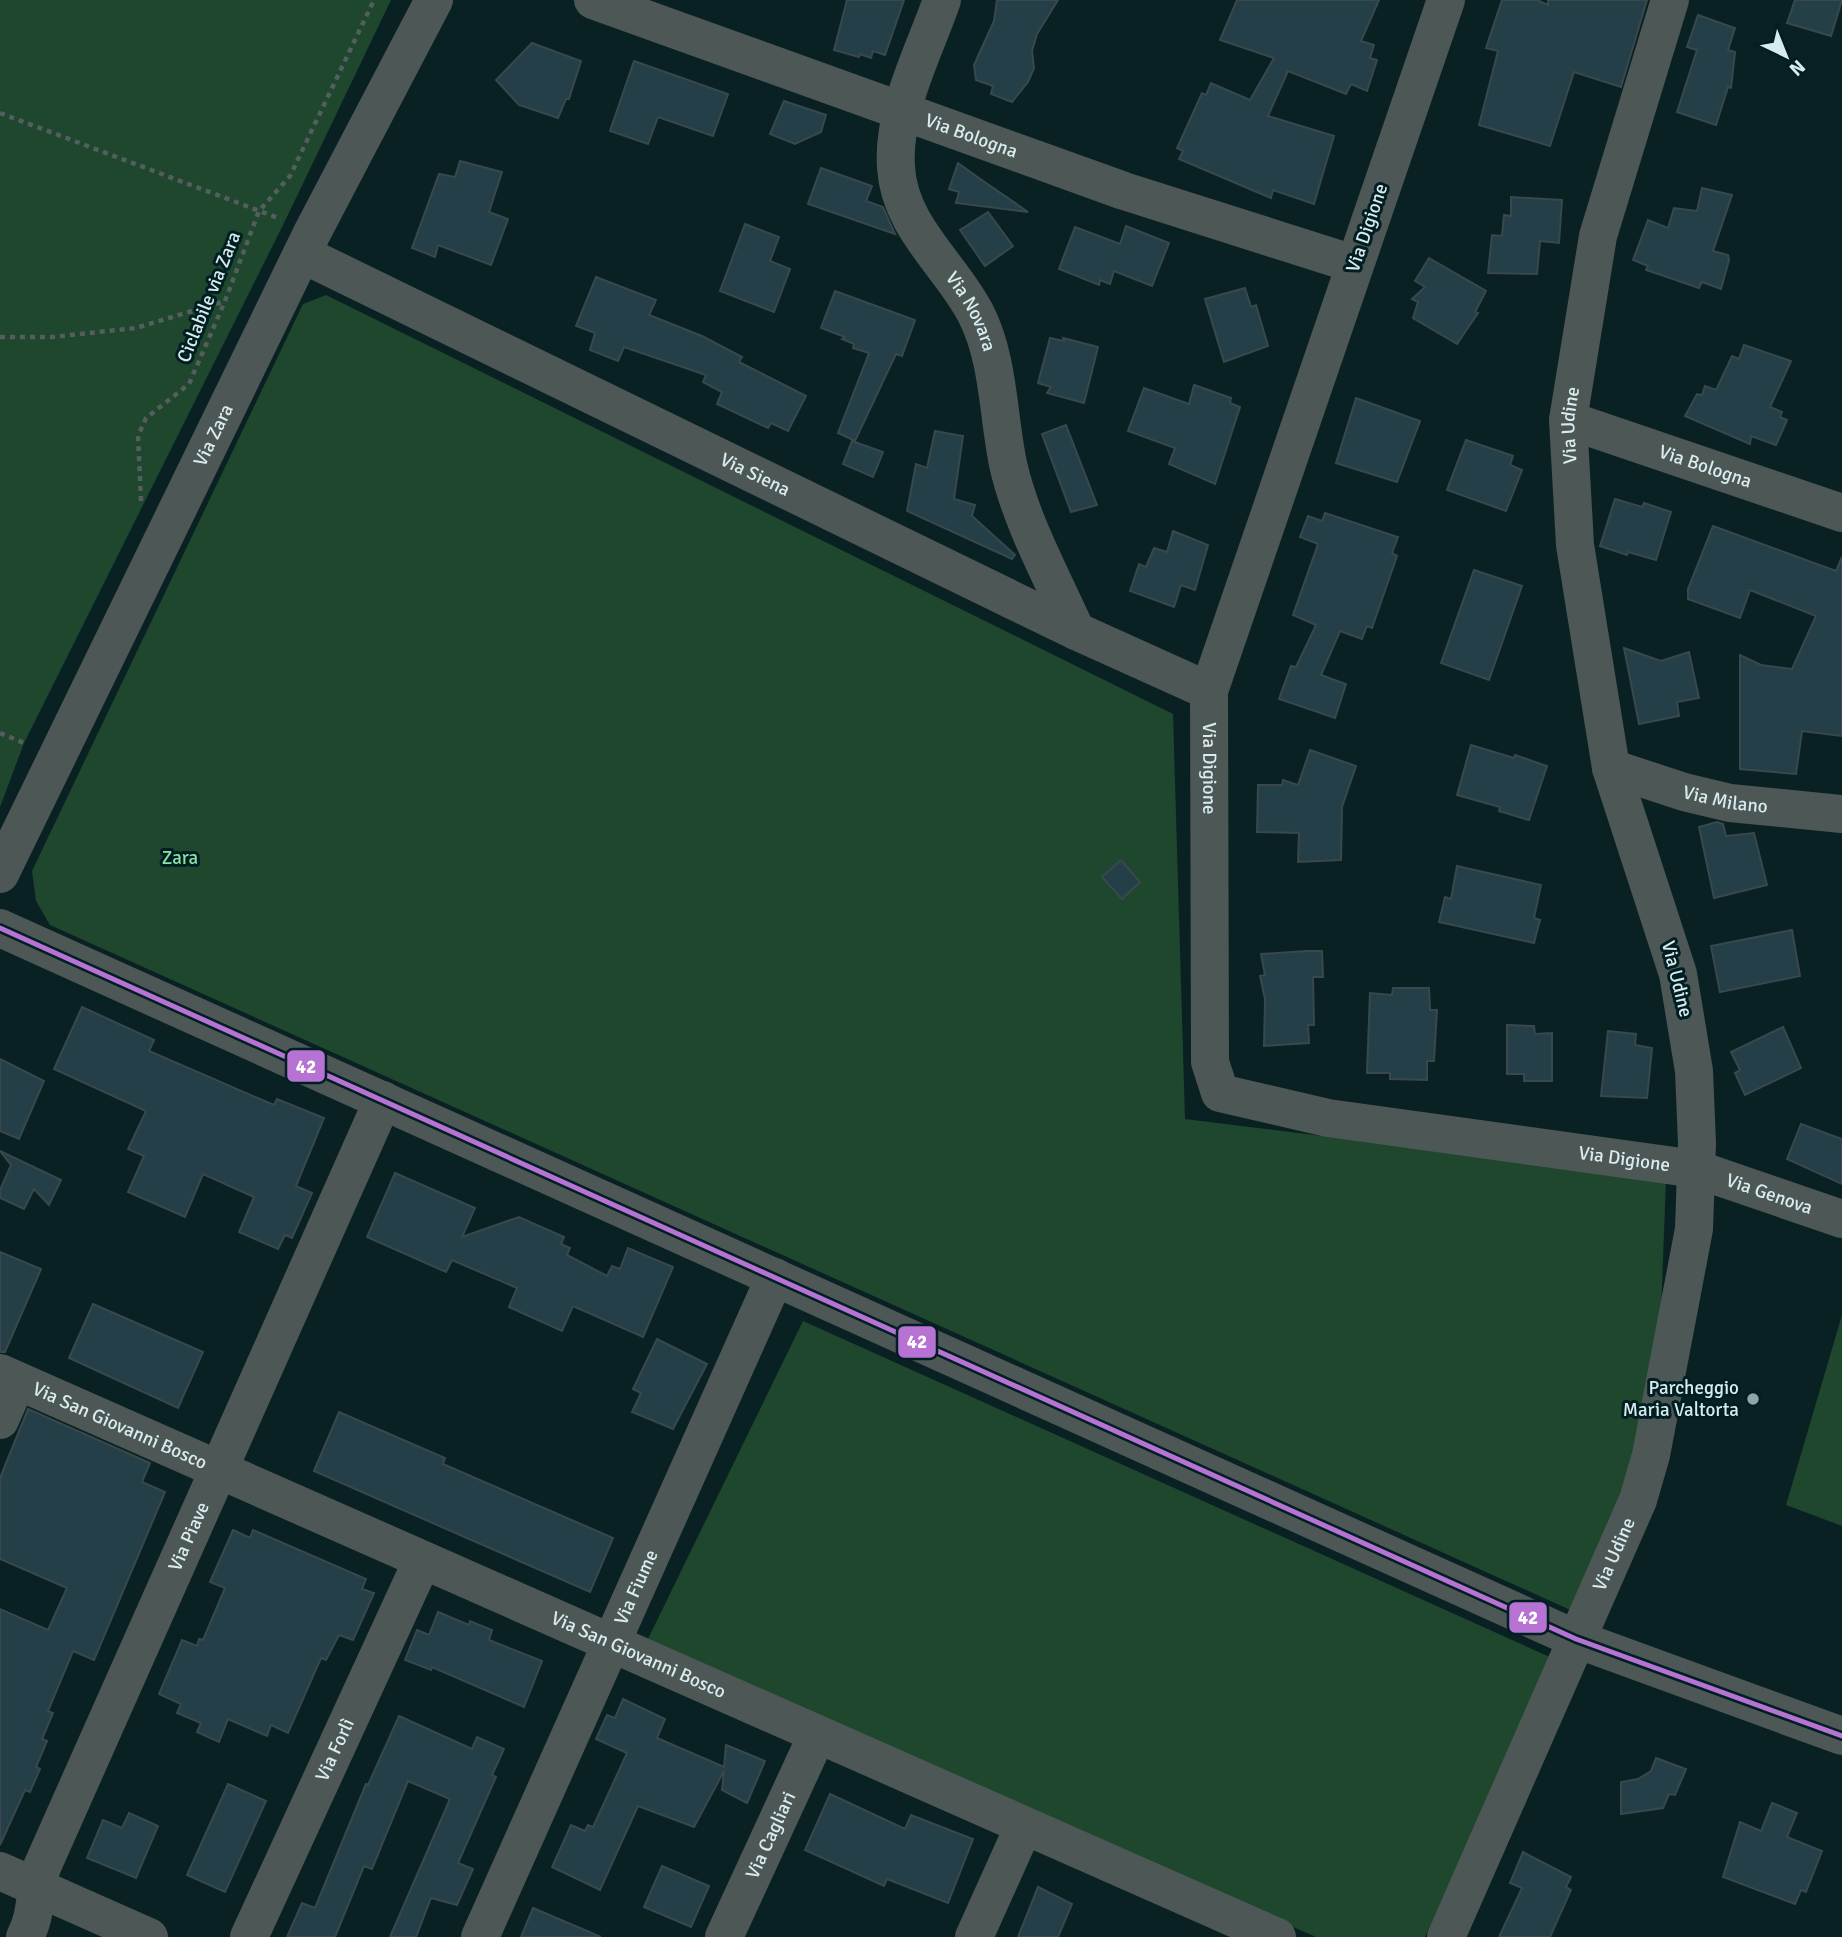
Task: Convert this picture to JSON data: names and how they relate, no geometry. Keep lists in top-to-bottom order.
{
  "streets": {
    "street": [
      "Via Bologna",
      "Via Digione",
      "Via Novara",
      "Via Udine",
      "Via Zara",
      "Via Siena",
      "Via Milano",
      "Via Genova",
      "Via San Giovanni Bosco",
      "Via Piave",
      "Via Fiume",
      "Via Forlì",
      "Via Cagliari"
    ],
    "path": ["Ciclabile via Zara"]
  },
  "crossings": [
    ["Via Bologna", "Via Digione"],
    ["Via Bologna", "Via Novara"],
    ["Via Bologna", "Via Udine"],
    ["Via Digione", "Via Udine"],
    ["Via Digione", "Via Siena"],
    ["Via Digione", "Via Genova"],
    ["Via Novara", "Via Siena"],
    ["Via Udine", "Via Milano"],
    ["Via Udine", "Via Genova"],
    ["Via Zara", "Via Siena"],
    ["Via San Giovanni Bosco", "Via Piave"],
    ["Via San Giovanni Bosco", "Via Fiume"],
    ["Via San Giovanni Bosco", "Via Forlì"],
    ["Via San Giovanni Bosco", "Via Cagliari"]
  ],
  "parks": ["Zara"],
  "places": ["Parcheggio Maria Valtorta"],
  "lines": ["transit line 42"],
  "north": "bottom right"
}
